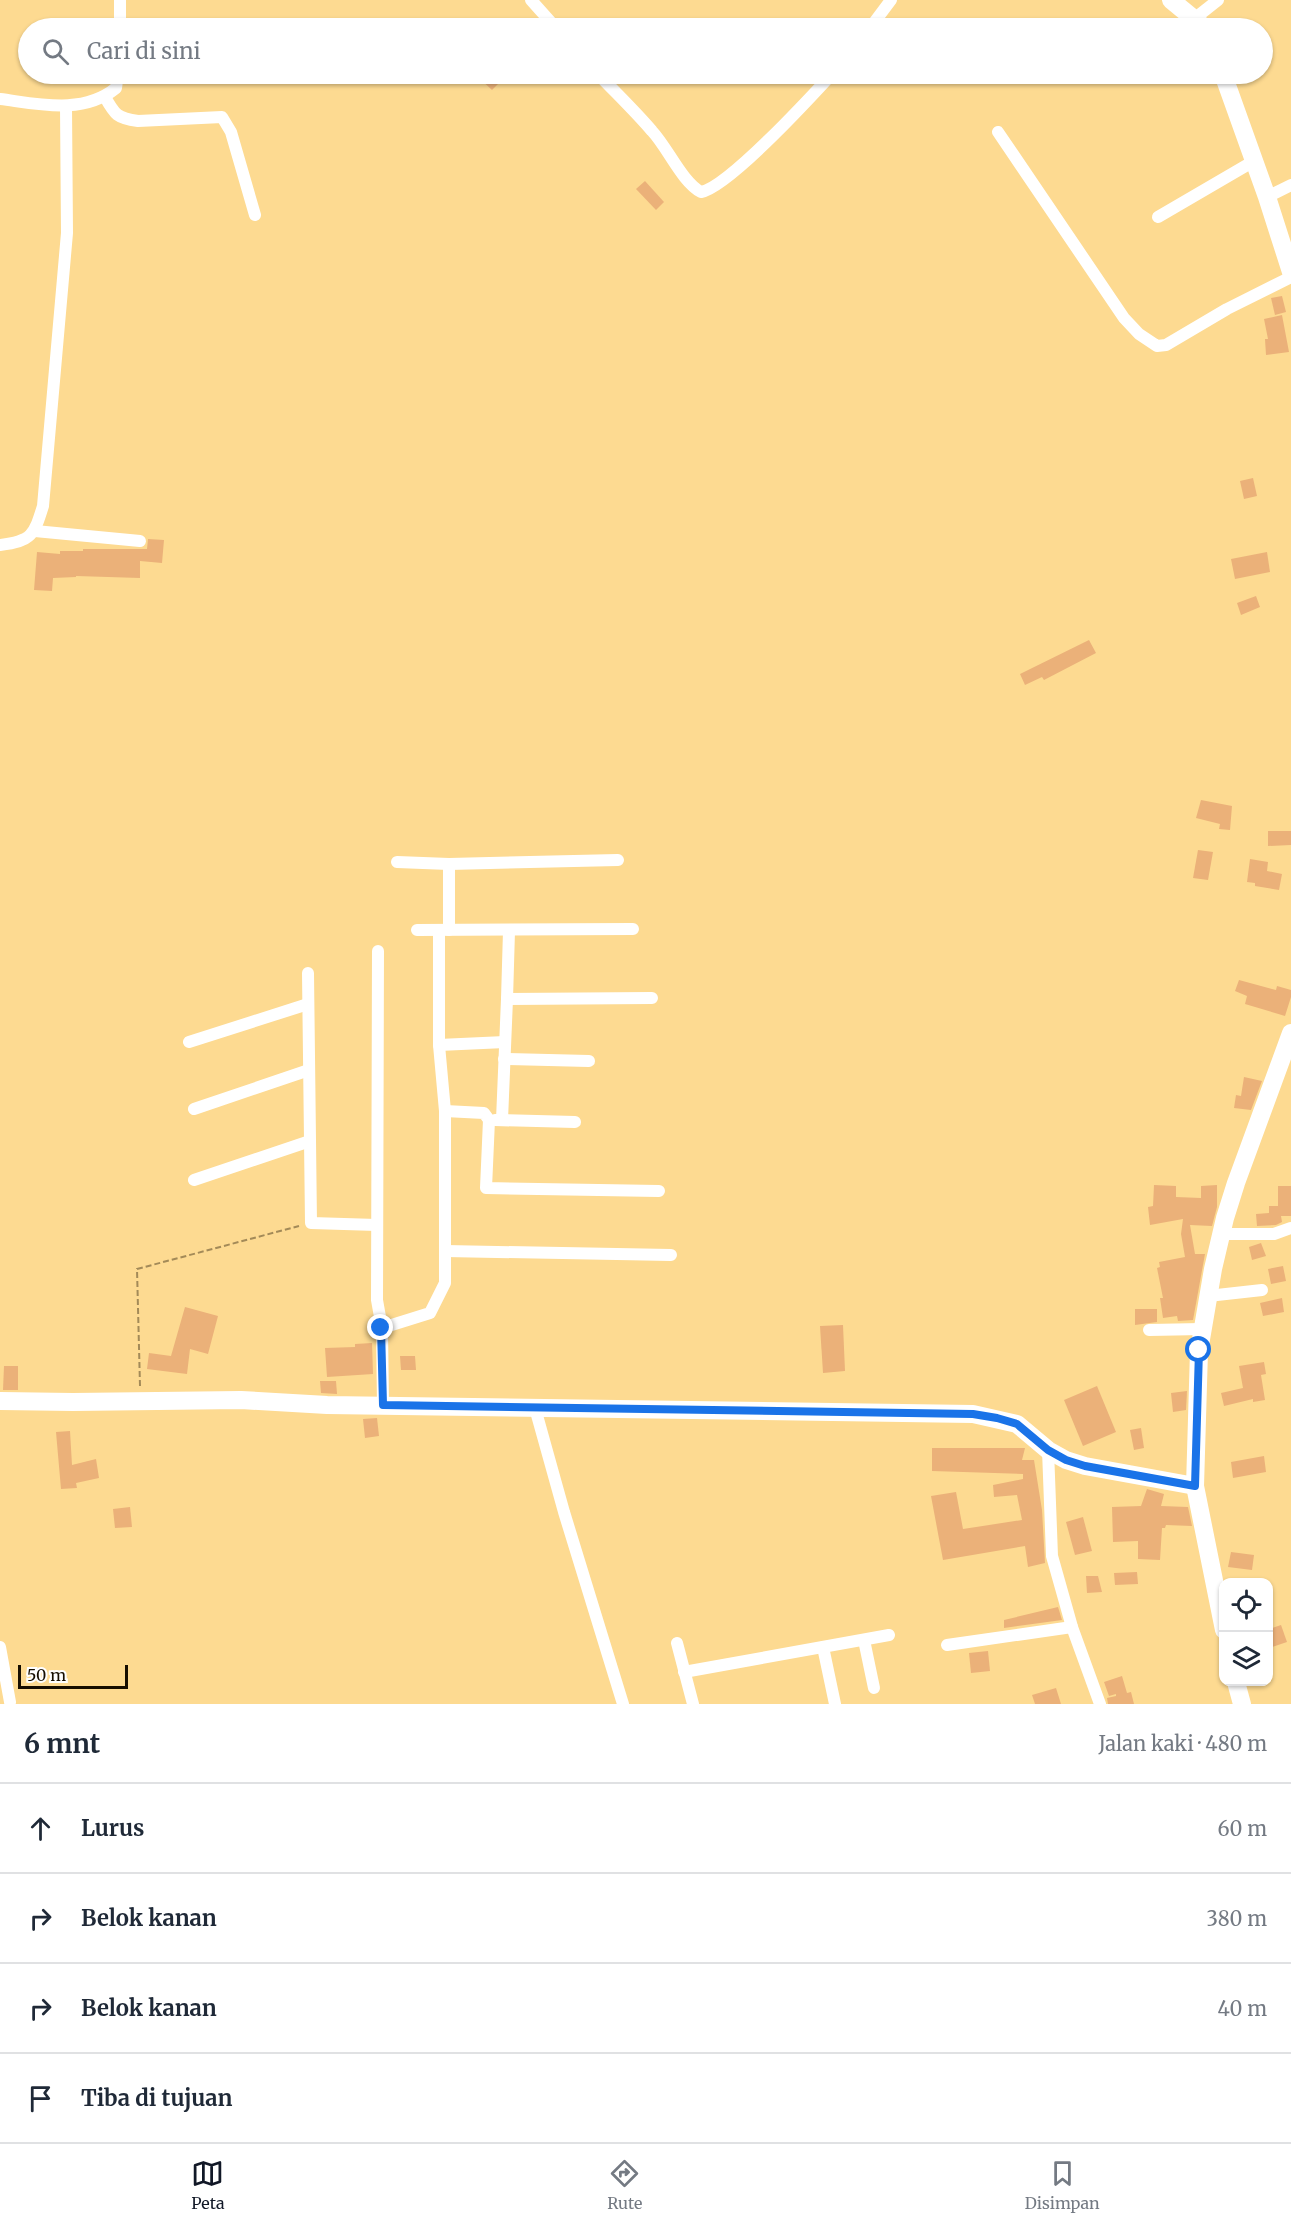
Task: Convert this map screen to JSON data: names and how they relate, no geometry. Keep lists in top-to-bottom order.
{
  "scale_bar": "50 m",
  "page": {
    "search": "Cari di sini",
    "scale": "50 m",
    "heading": ["6 mnt", "Jalan kaki · 480 m"],
    "list": [
      ["Lurus", "60 m"],
      ["Belok kanan", "380 m"],
      ["Belok kanan", "40 m"],
      "Tiba di tujuan"
    ],
    "nav": ["Peta", "Rute", "Disimpan"]
  }
}
